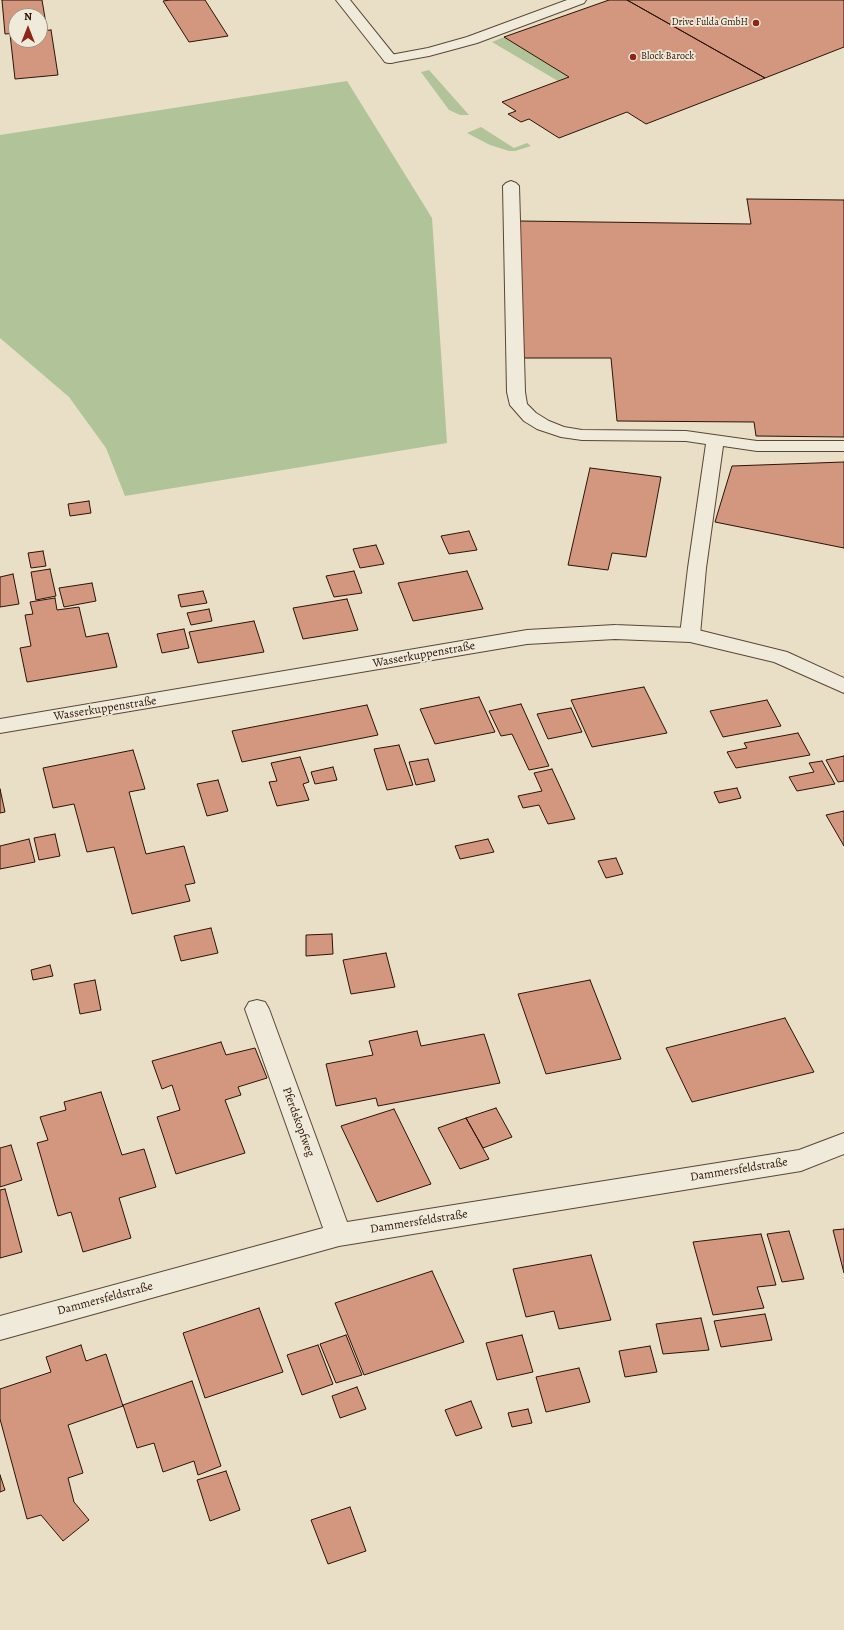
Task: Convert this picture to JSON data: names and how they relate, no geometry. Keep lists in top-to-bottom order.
{
  "streets": {
    "street": ["Wasserkuppenstraße", "Pferdskopfweg", "Dammersfeldstraße"]
  },
  "crossings": [
    ["Pferdskopfweg", "Dammersfeldstraße"]
  ],
  "places": ["Drive Fulda GmbH", "Block Barock"],
  "north": "top"
}
